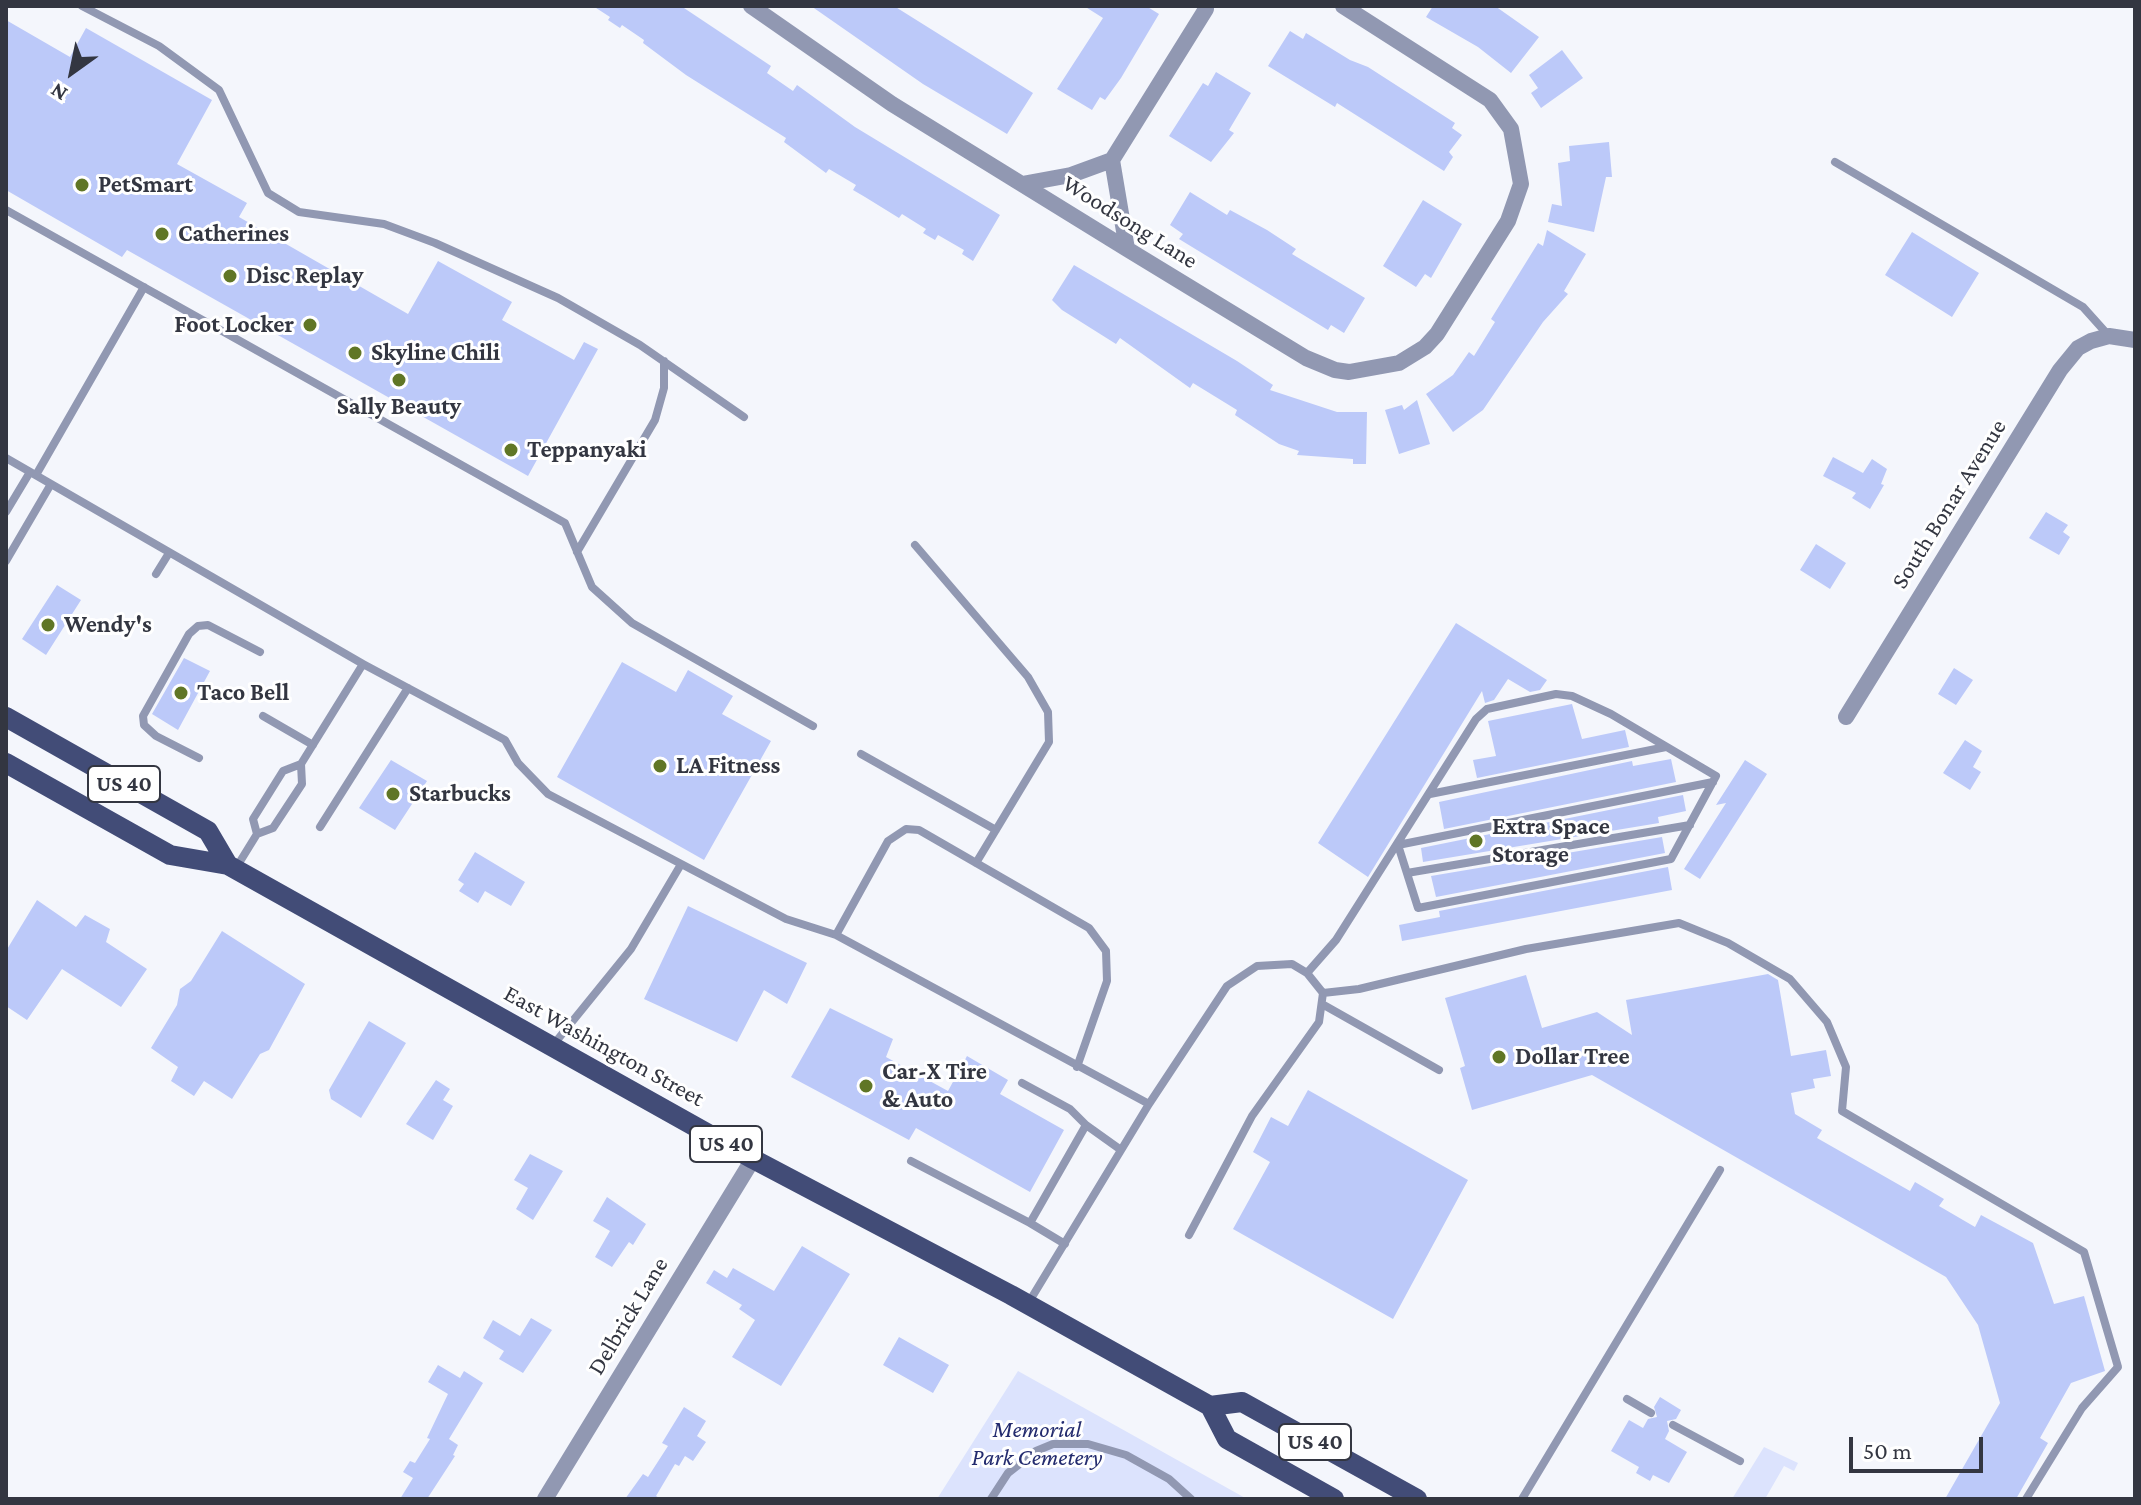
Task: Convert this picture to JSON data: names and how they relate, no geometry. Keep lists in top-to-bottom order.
{
  "streets": {
    "main road": ["US 40", "East Washington Street"],
    "street": ["Woodsong Lane", "South Bonar Avenue", "Delbrick Lane"]
  },
  "crossings": [
    ["US 40", "East Washington Street"],
    ["East Washington Street", "Delbrick Lane"]
  ],
  "parks": ["Memorial Park Cemetery"],
  "places": [
    "PetSmart",
    "Catherines",
    "Disc Replay",
    "Foot Locker",
    "Skyline Chili",
    "Sally Beauty",
    "Teppanyaki",
    "Wendy's",
    "Taco Bell",
    "LA Fitness",
    "Starbucks",
    "Extra Space Storage",
    "Dollar Tree",
    "Car-X Tire & Auto"
  ],
  "scale_bar": "50 m",
  "north": "bottom left"
}
